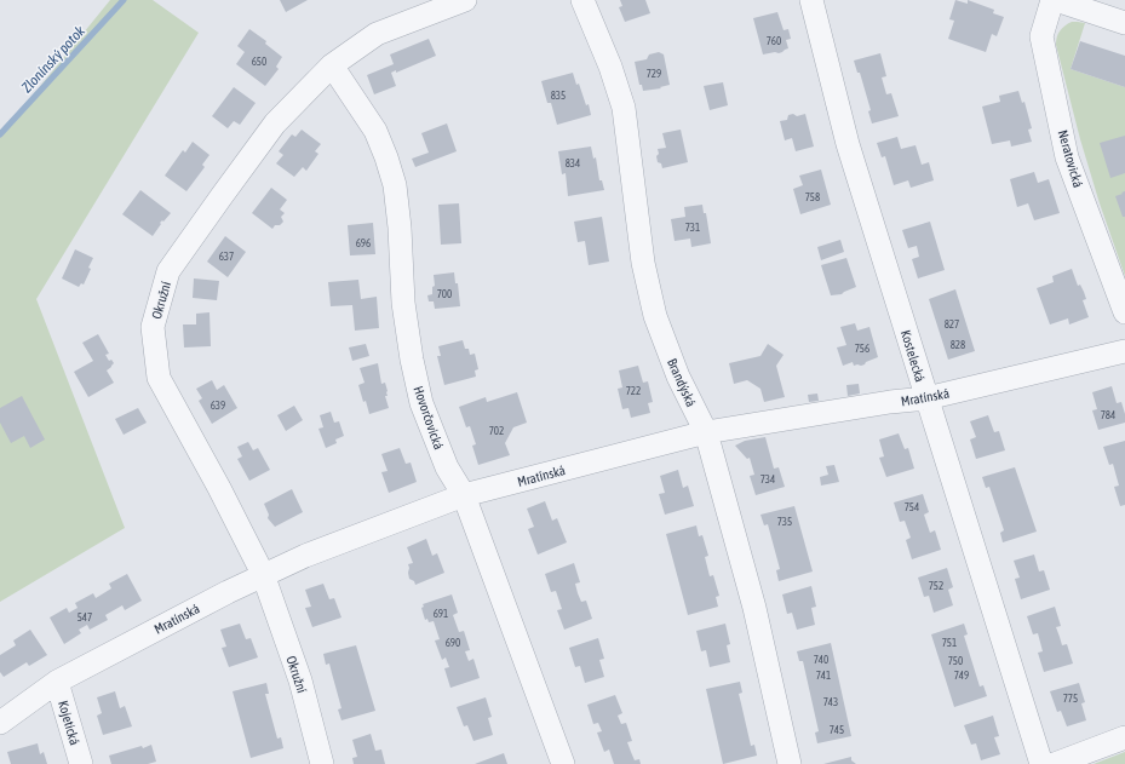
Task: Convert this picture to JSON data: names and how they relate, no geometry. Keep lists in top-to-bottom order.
{
  "streets": {
    "street": [
      "Neratovická",
      "Okružní",
      "Kostelecká",
      "Brandýská",
      "Mratínská",
      "Hovorčovická",
      "Kojetická"
    ]
  },
  "crossings": [
    ["Okružní", "Mratínská"],
    ["Okružní", "Hovorčovická"],
    ["Kostelecká", "Mratínská"],
    ["Brandýská", "Mratínská"],
    ["Mratínská", "Hovorčovická"],
    ["Mratínská", "Kojetická"]
  ],
  "water": ["Zlonínský potok"],
  "house_numbers": [
    "760",
    "650",
    "729",
    "835",
    "834",
    "758",
    "731",
    "696",
    "637",
    "700",
    "827",
    "828",
    "756",
    "722",
    "639",
    "784",
    "702",
    "734",
    "754",
    "735",
    "752",
    "691",
    "547",
    "690",
    "751",
    "740",
    "750",
    "741",
    "749",
    "775",
    "743",
    "745"
  ]
}
